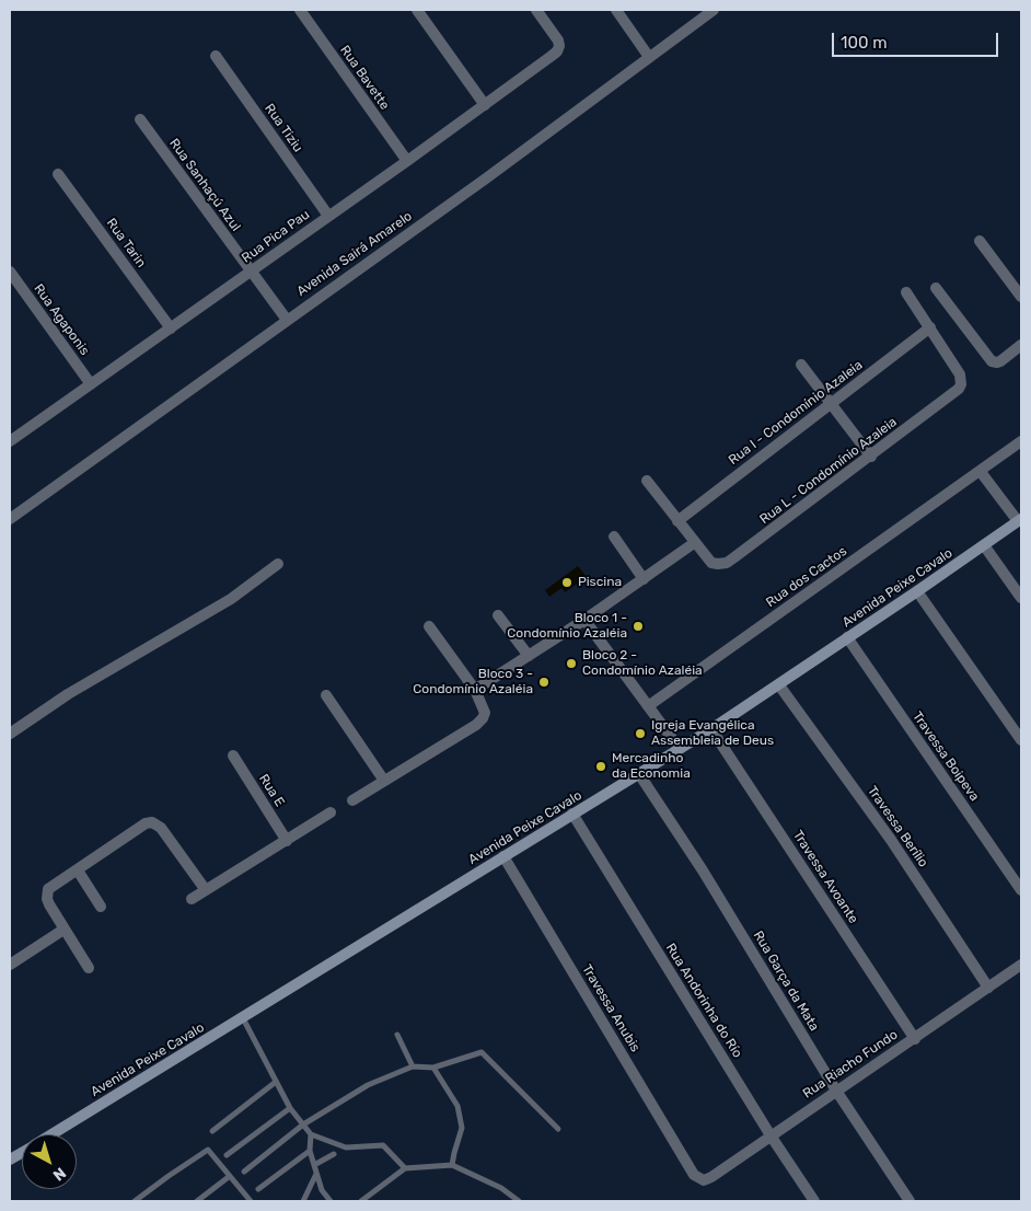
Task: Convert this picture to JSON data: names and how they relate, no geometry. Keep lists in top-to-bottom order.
{
  "streets": {
    "street": [
      "Rua Bavette",
      "Rua Tiziu",
      "Rua Sanhaçú Azul",
      "Rua Pica Pau",
      "Rua Tarin",
      "Avenida Sairá Amarelo",
      "Rua Agaponis",
      "Rua I - Condomínio Azaleia",
      "Rua L - Condomínio Azaleia",
      "Rua dos Cactos",
      "Avenida Peixe Cavalo",
      "Travessa Boipeva",
      "Rua E",
      "Travessa Berílio",
      "Travessa Avoante",
      "Rua Garça da Mata",
      "Rua Andorinha do Río",
      "Travessa Anubis",
      "Rua Riacho Fundo"
    ]
  },
  "crossings": [
    ["Rua Bavette", "Rua Pica Pau"],
    ["Rua Tiziu", "Rua Pica Pau"],
    ["Rua Sanhaçú Azul", "Rua Pica Pau"],
    ["Rua Sanhaçú Azul", "Avenida Sairá Amarelo"],
    ["Rua Pica Pau", "Rua Tarin"],
    ["Rua Pica Pau", "Rua Agaponis"],
    ["Rua I - Condomínio Azaleia", "Rua L - Condomínio Azaleia"],
    ["Avenida Peixe Cavalo", "Travessa Boipeva"],
    ["Avenida Peixe Cavalo", "Travessa Berílio"],
    ["Avenida Peixe Cavalo", "Travessa Avoante"],
    ["Avenida Peixe Cavalo", "Rua Garça da Mata"],
    ["Avenida Peixe Cavalo", "Rua Andorinha do Río"],
    ["Avenida Peixe Cavalo", "Travessa Anubis"],
    ["Travessa Berílio", "Rua Riacho Fundo"],
    ["Travessa Avoante", "Rua Riacho Fundo"],
    ["Rua Garça da Mata", "Rua Riacho Fundo"],
    ["Rua Andorinha do Río", "Rua Riacho Fundo"],
    ["Travessa Anubis", "Rua Riacho Fundo"]
  ],
  "places": [
    "Piscina",
    "Bloco 1 - Condomínio Azaléia",
    "Bloco 2 - Condomínio Azaléia",
    "Bloco 3 - Condomínio Azaléia",
    "Igreja Evangélica Assembleia de Deus",
    "Mercadinho da Economia"
  ],
  "scale_bar": "100 m",
  "north": "bottom right"
}
